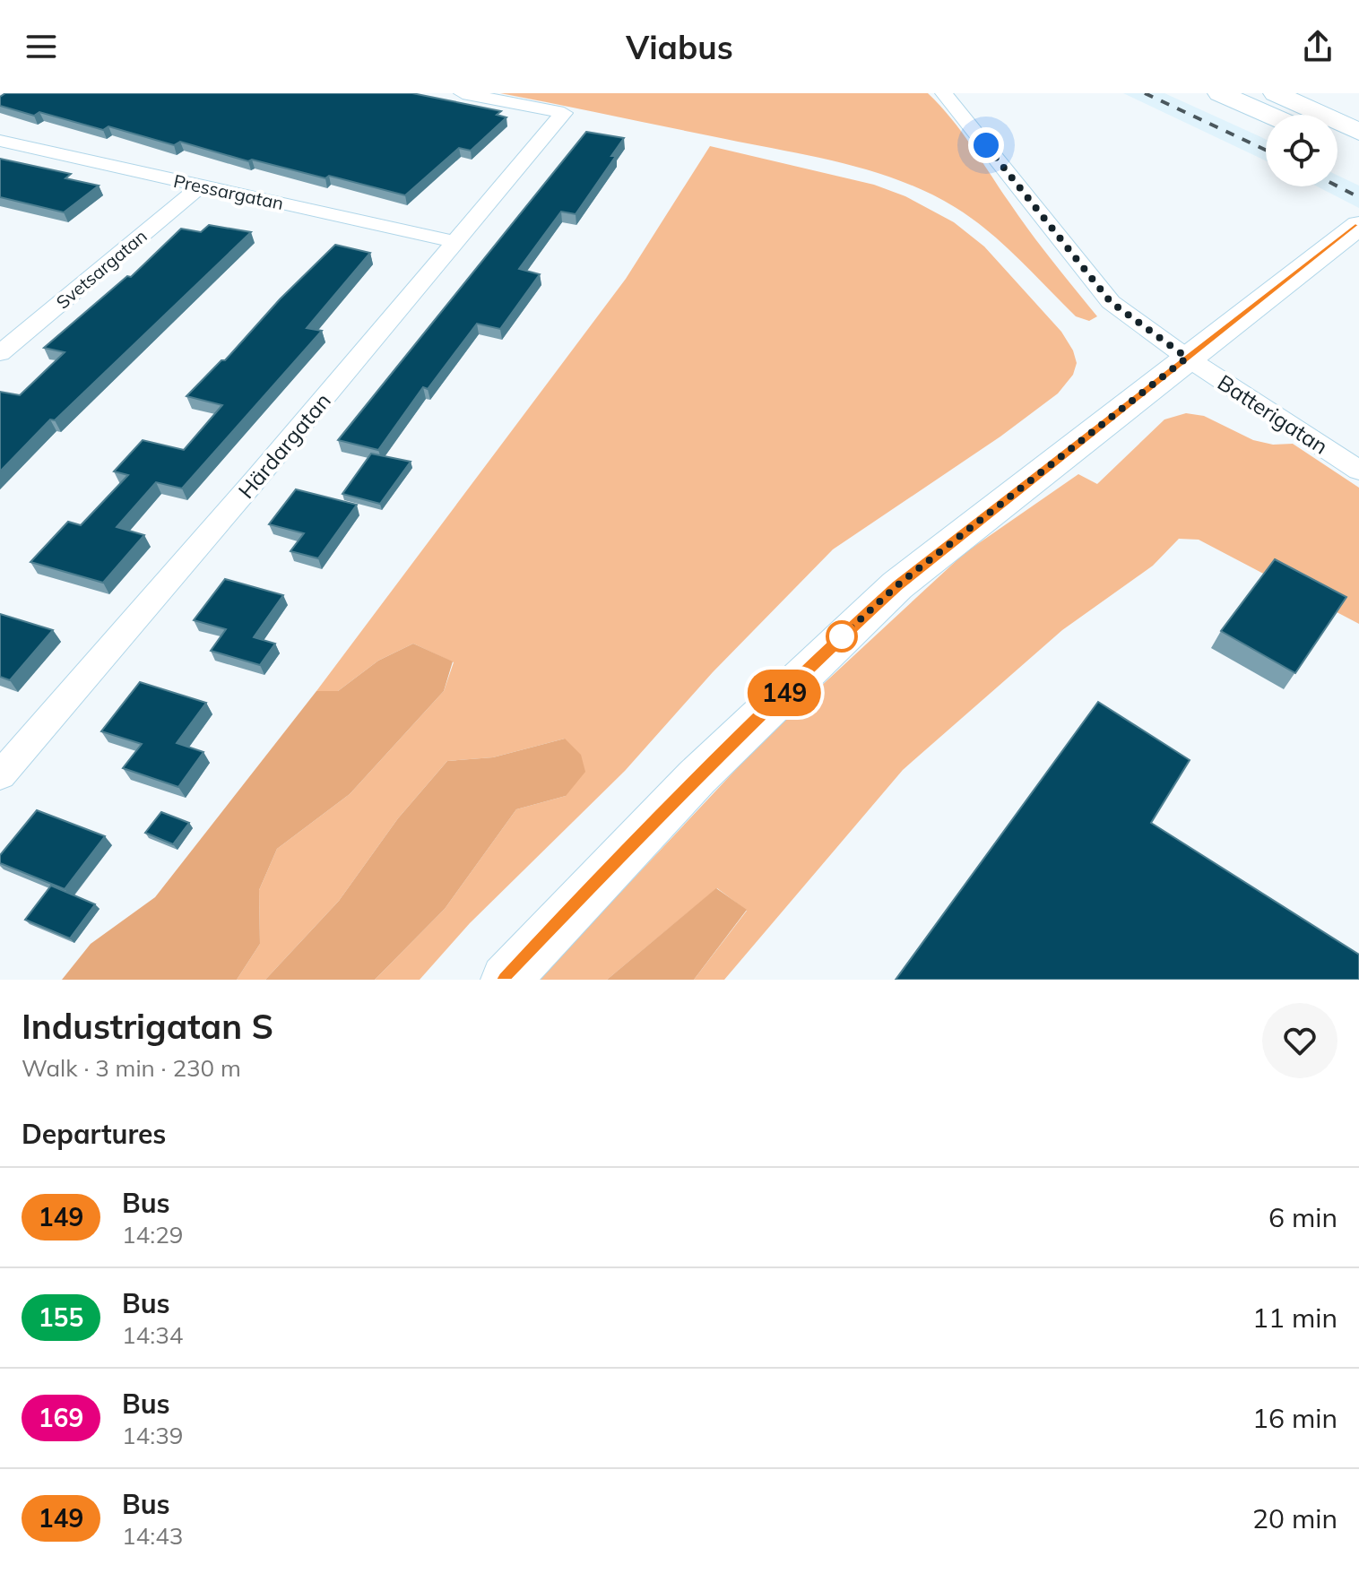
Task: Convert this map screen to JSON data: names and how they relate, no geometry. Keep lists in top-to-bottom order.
{
  "streets": {
    "street": [
      "Pressargatan",
      "Svetsargatan",
      "Batterigatan",
      "Härdargatan"
    ]
  },
  "crossings": [
    ["Pressargatan", "Svetsargatan"],
    ["Pressargatan", "Härdargatan"]
  ],
  "lines": ["bus line 149"],
  "page": {
    "header": "Viabus",
    "on_map": "149",
    "heading": [
      ["Industrigatan S", "Walk · 3 min · 230 m"],
      "Departures"
    ],
    "list": [
      {
        "mark": "149",
        "name": "Bus",
        "note": "14:29",
        "value": "6 min"
      },
      {
        "mark": "155",
        "name": "Bus",
        "note": "14:34",
        "value": "11 min"
      },
      {
        "mark": "169",
        "name": "Bus",
        "note": "14:39",
        "value": "16 min"
      },
      {
        "mark": "149",
        "name": "Bus",
        "note": "14:43",
        "value": "20 min"
      }
    ]
  }
}
